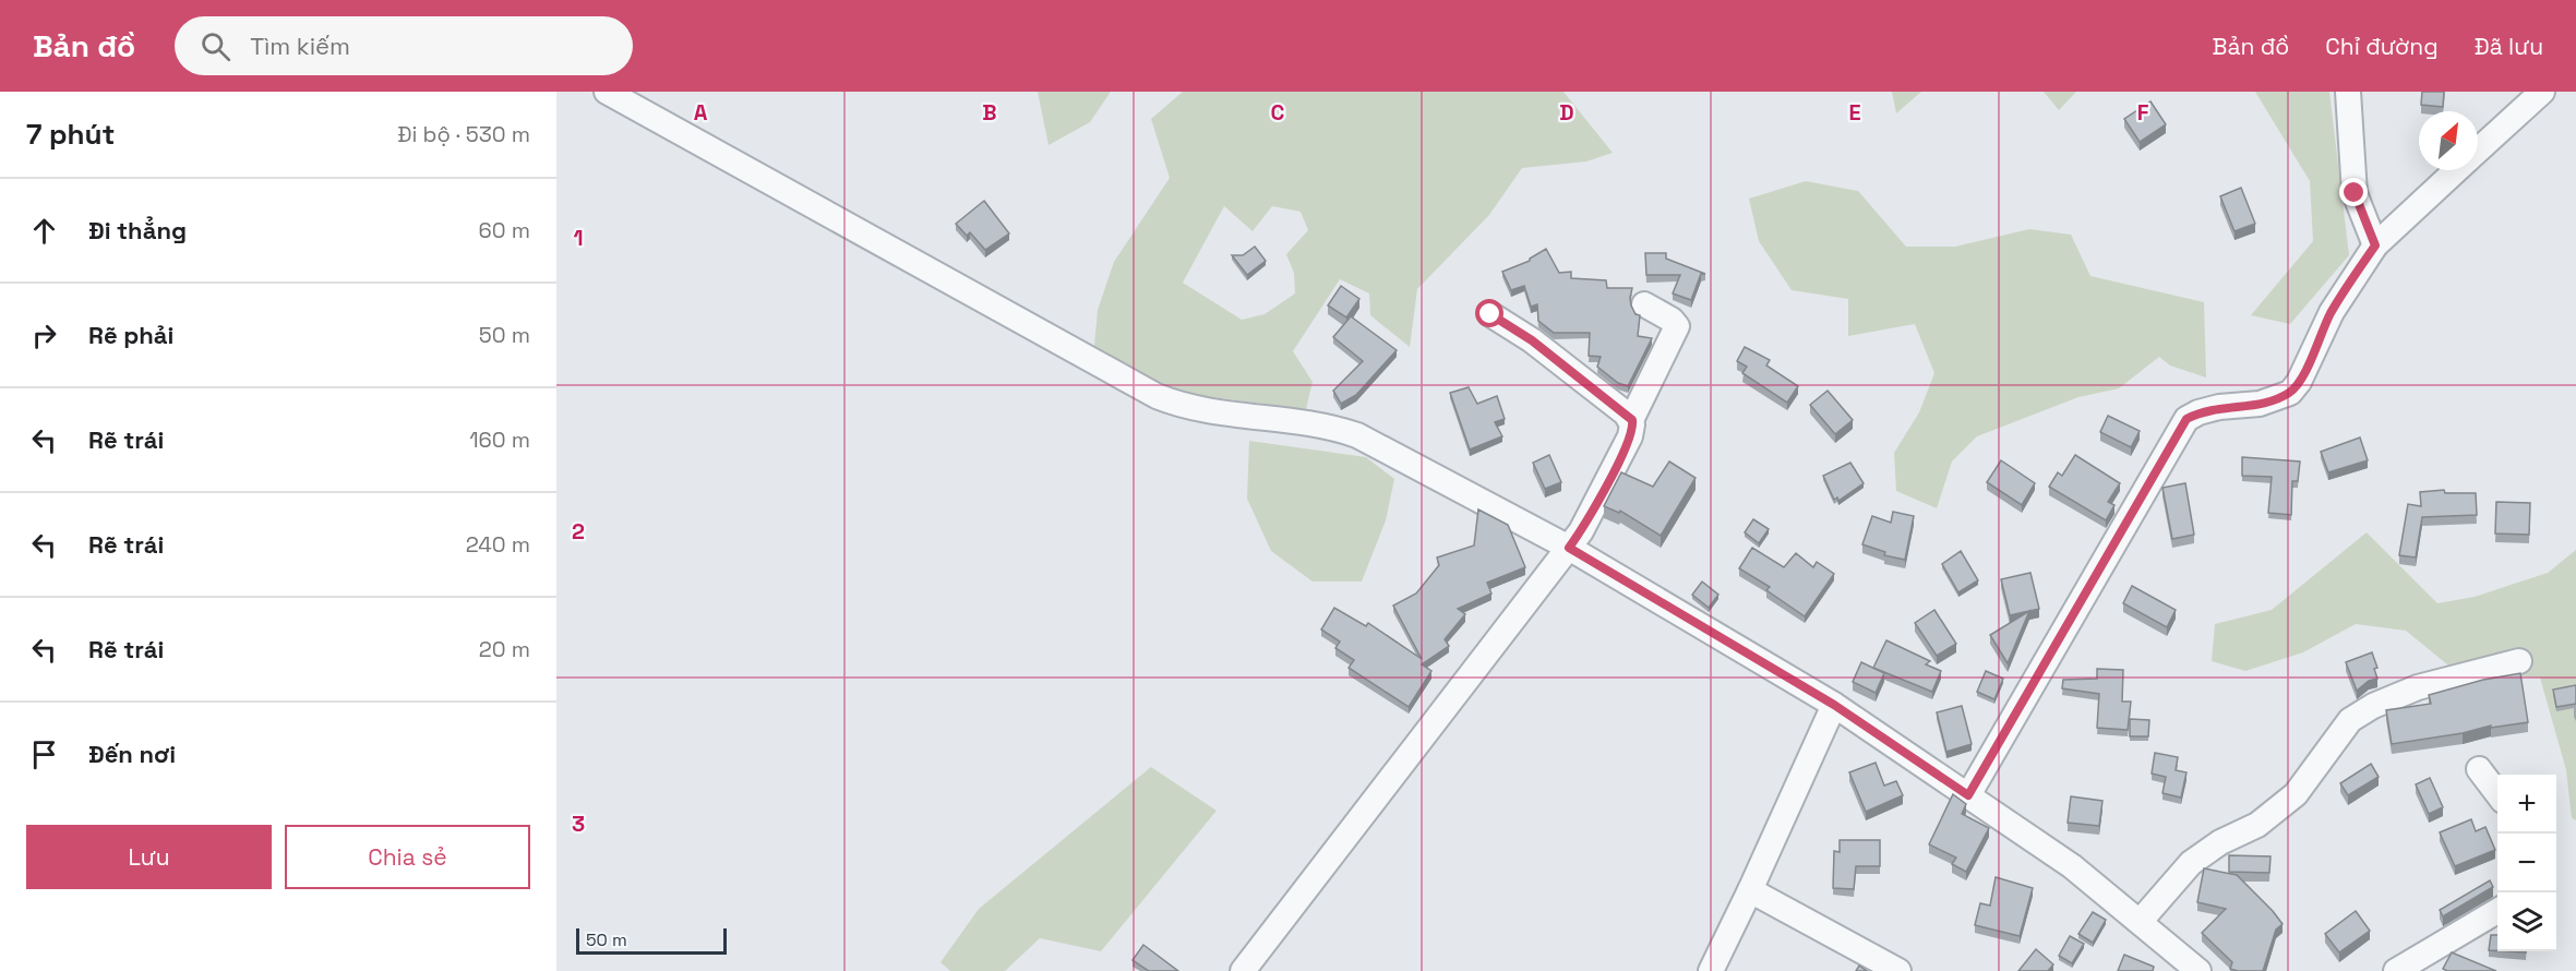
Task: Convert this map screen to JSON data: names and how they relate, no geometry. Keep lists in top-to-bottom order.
{
  "scale_bar": "50 m",
  "north": "top right",
  "page": {
    "header": "Bản đồ",
    "search": "Tìm kiếm",
    "nav": ["Bản đồ", "Chỉ đường", "Đã lưu"],
    "heading": ["7 phút", "Đi bộ · 530 m"],
    "list": [
      ["Đi thẳng", "60 m"],
      ["Rẽ phải", "50 m"],
      ["Rẽ trái", "160 m"],
      ["Rẽ trái", "240 m"],
      ["Rẽ trái", "20 m"],
      "Đến nơi"
    ],
    "map_buttons": ["+", "−"],
    "buttons": ["Lưu", "Chia sẻ"],
    "scale": "50 m"
  },
  "grid": {
    "columns": [
      "A",
      "B",
      "C",
      "D",
      "E",
      "F"
    ],
    "rows": ["1", "2", "3"]
  }
}
